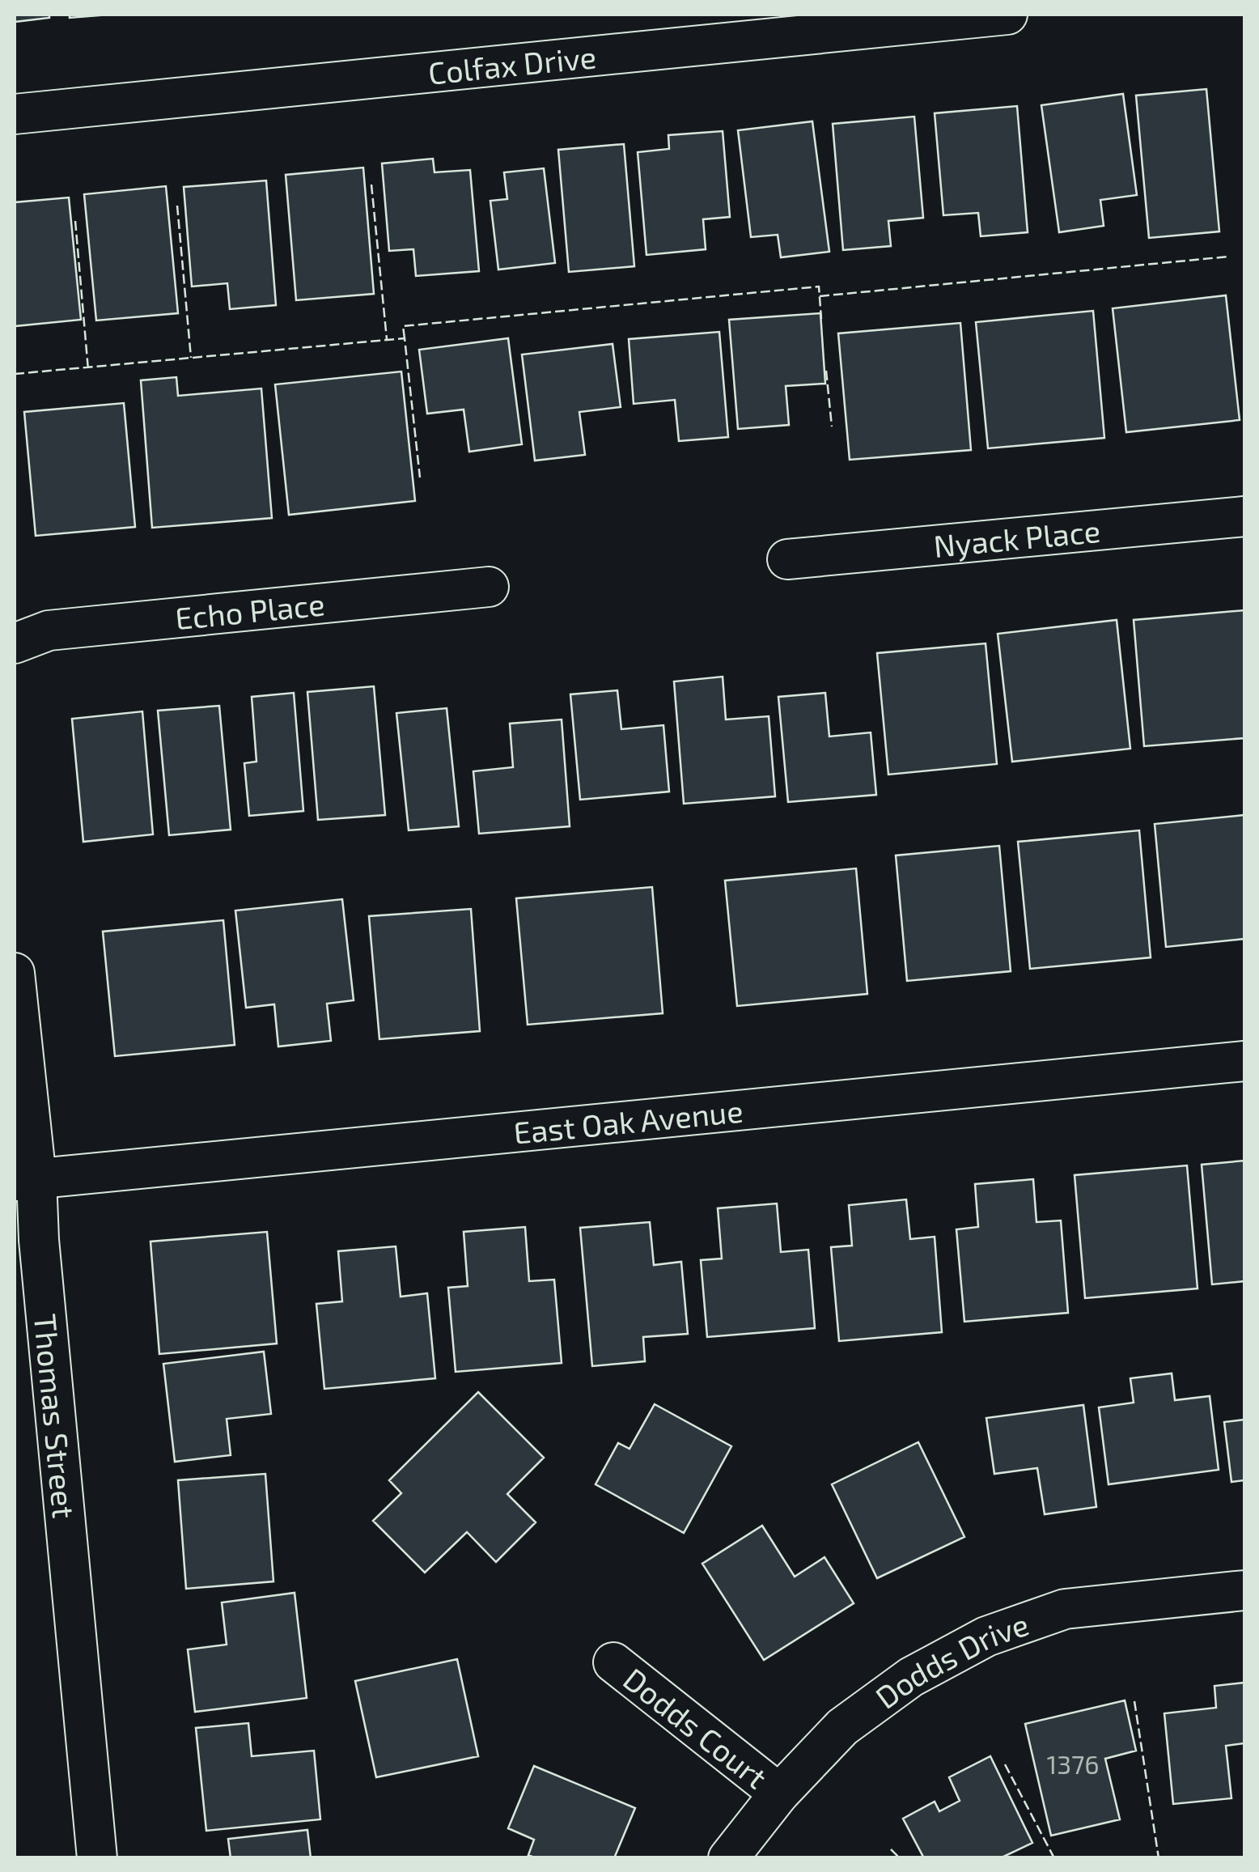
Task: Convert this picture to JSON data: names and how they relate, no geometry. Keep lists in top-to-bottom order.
{
  "streets": {
    "street": [
      "Colfax Drive",
      "Nyack Place",
      "Echo Place",
      "East Oak Avenue",
      "Thomas Street",
      "Dodds Drive",
      "Dodds Court"
    ]
  },
  "crossings": [
    ["East Oak Avenue", "Thomas Street"],
    ["Dodds Drive", "Dodds Court"]
  ],
  "house_numbers": ["1376"]
}
